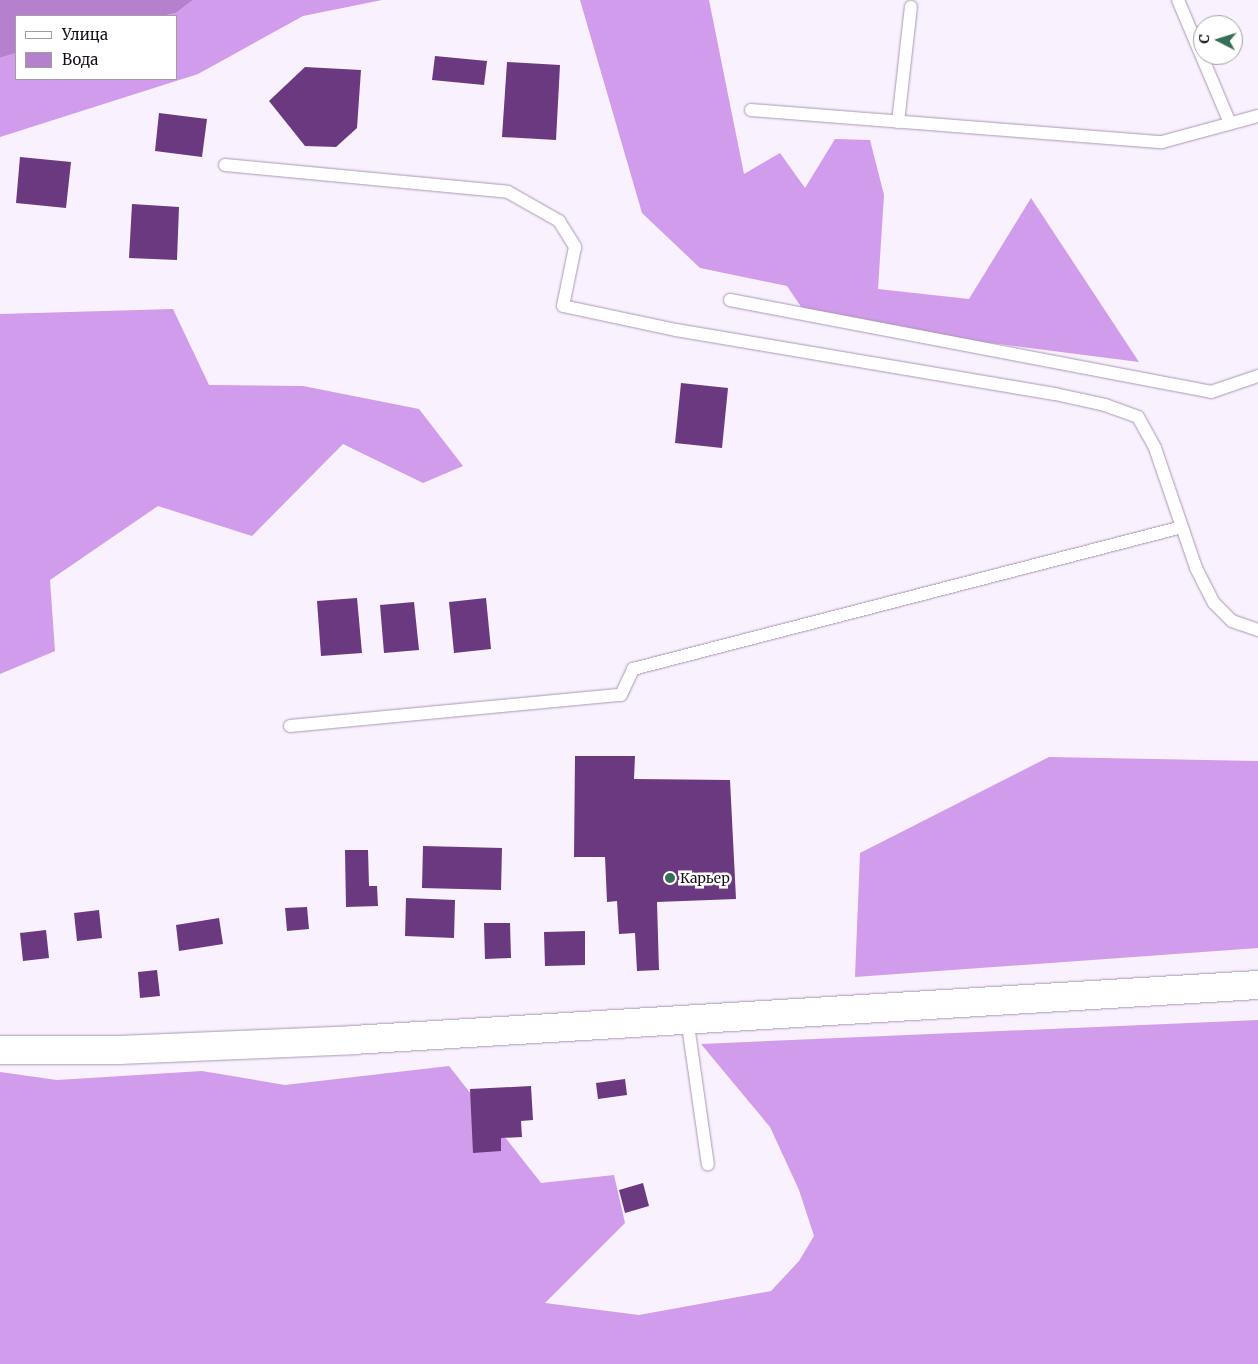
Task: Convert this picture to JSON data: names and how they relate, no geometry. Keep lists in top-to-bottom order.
{
  "places": ["Карьер"],
  "legend": ["Улица", "Вода"],
  "north": "left"
}
